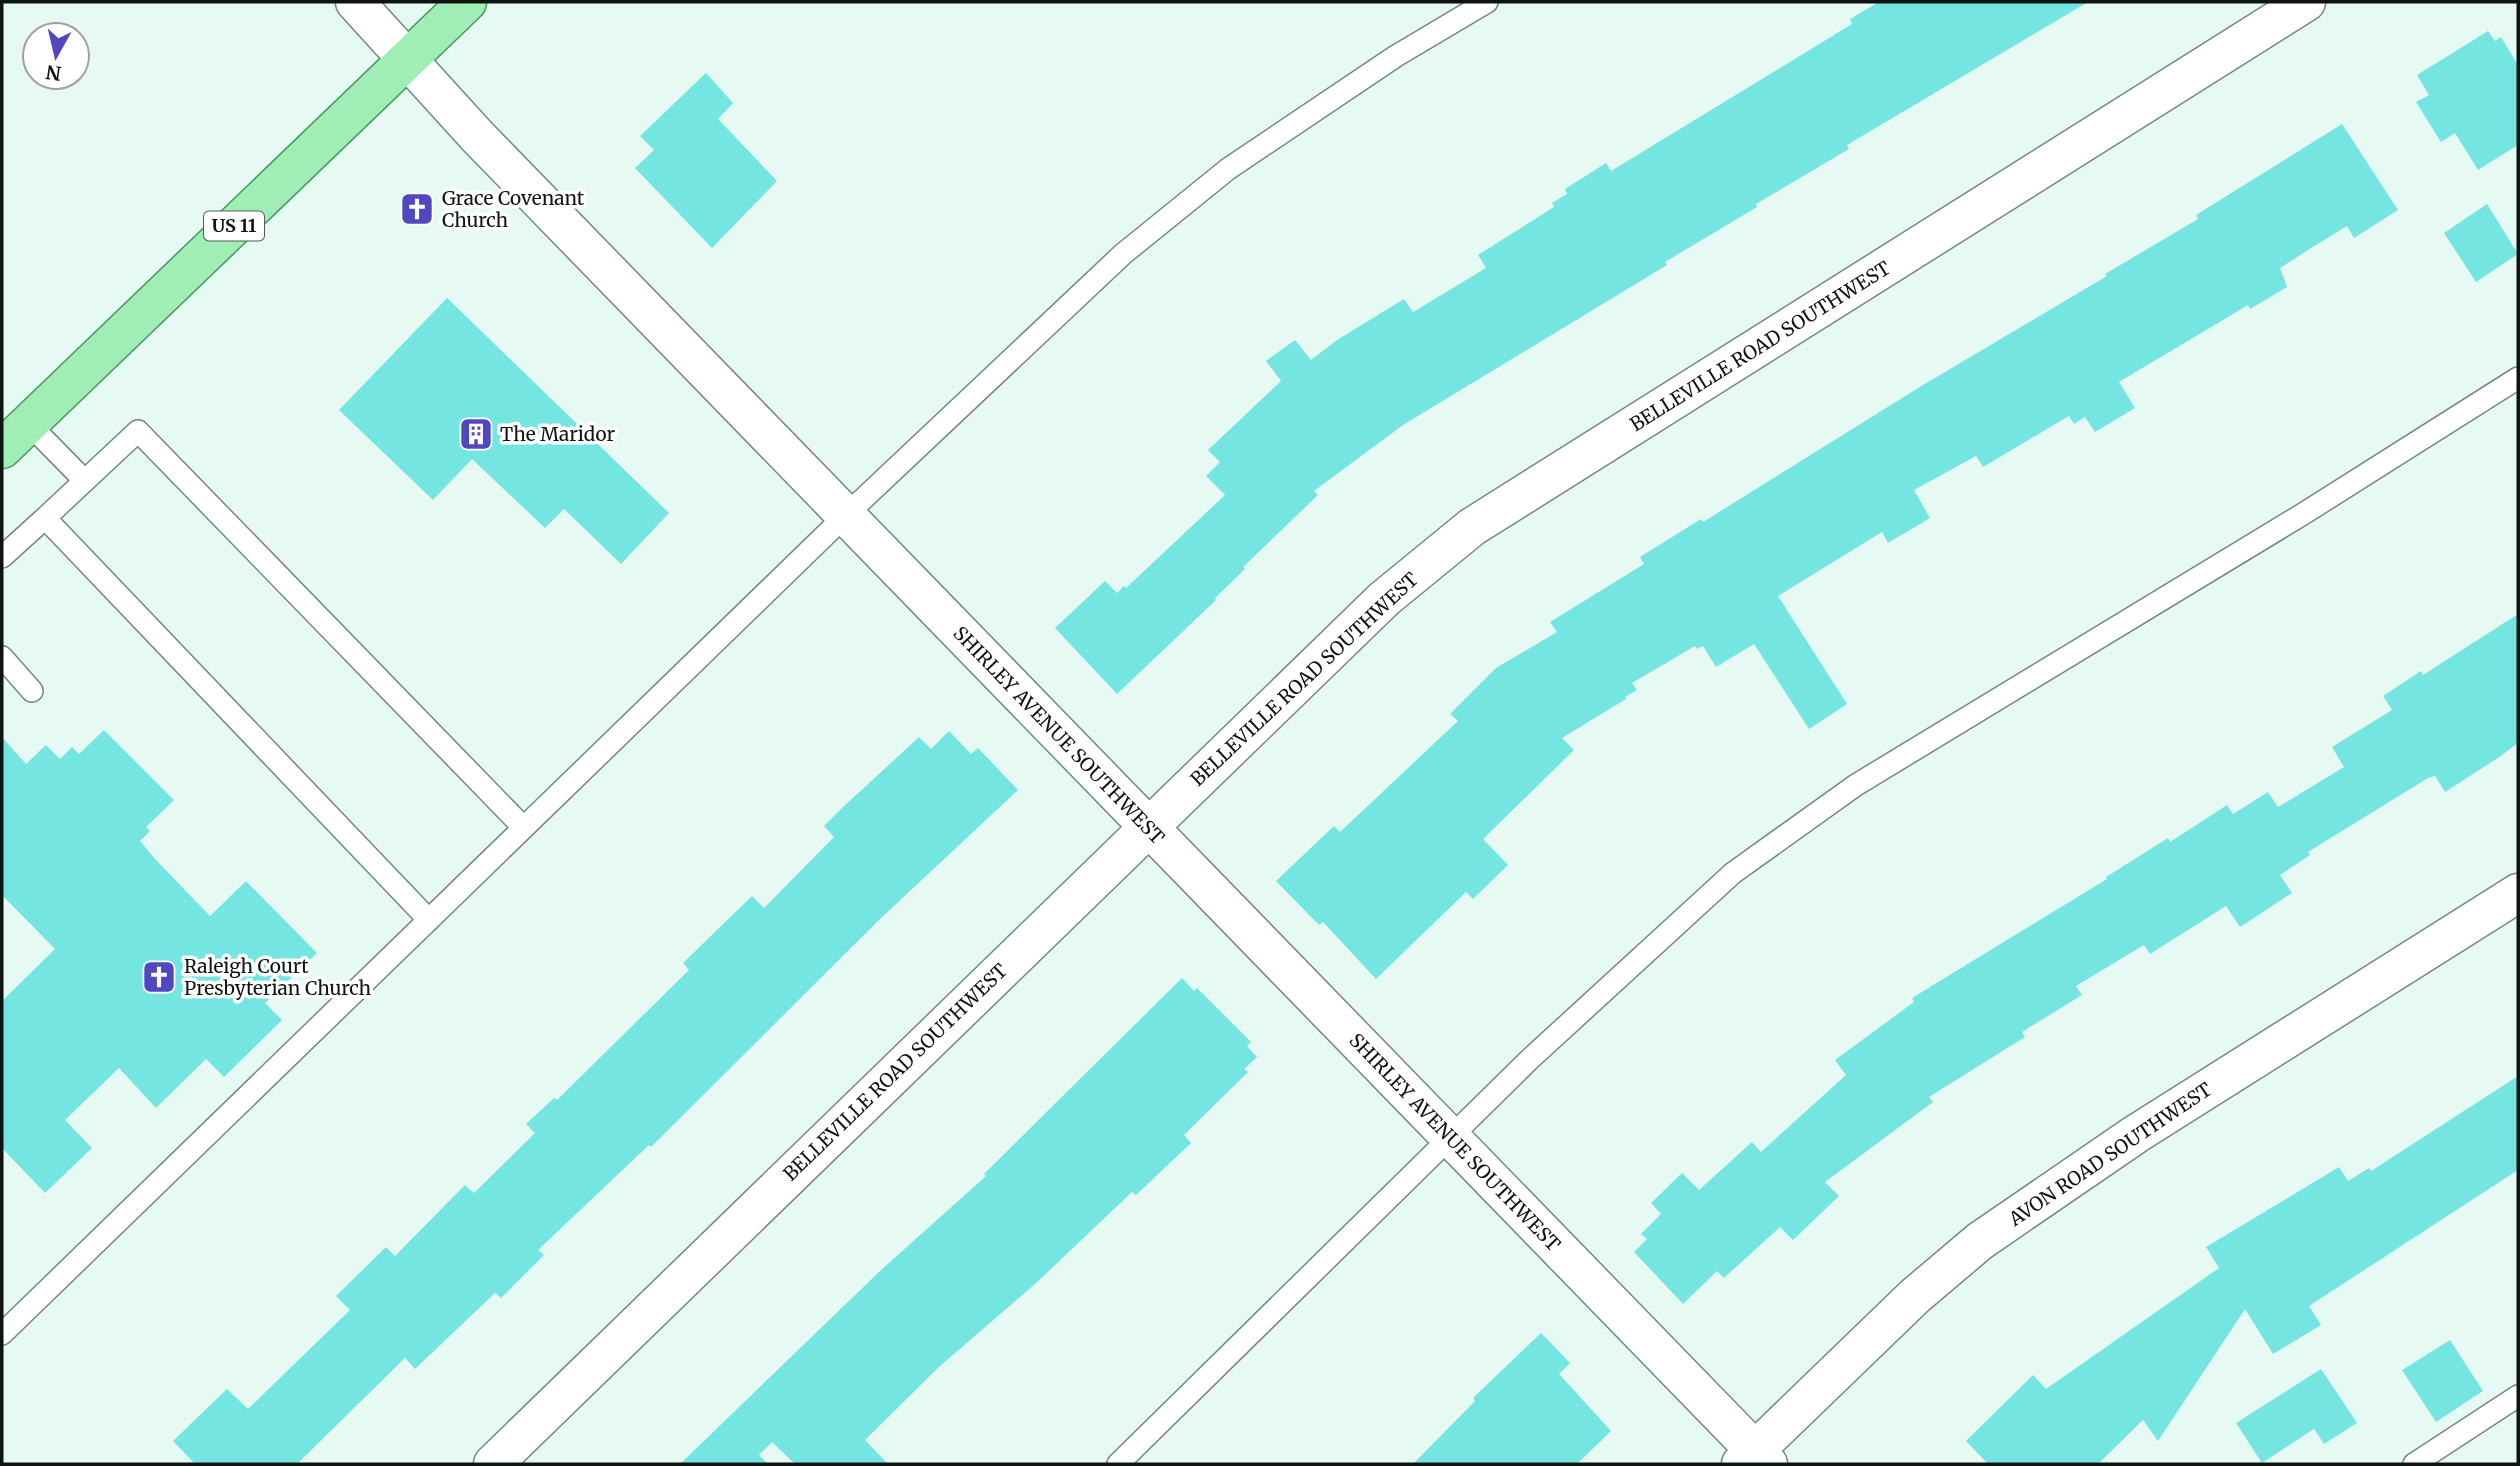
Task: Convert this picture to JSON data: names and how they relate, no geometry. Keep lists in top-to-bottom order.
{
  "streets": {
    "main road": ["US 11"],
    "street": ["BELLEVILLE ROAD SOUTHWEST", "SHIRLEY AVENUE SOUTHWEST", "AVON ROAD SOUTHWEST"]
  },
  "crossings": [
    ["US 11", "SHIRLEY AVENUE SOUTHWEST"],
    ["BELLEVILLE ROAD SOUTHWEST", "SHIRLEY AVENUE SOUTHWEST"],
    ["SHIRLEY AVENUE SOUTHWEST", "AVON ROAD SOUTHWEST"]
  ],
  "places": {
    "church": ["Grace Covenant Church", "Raleigh Court Presbyterian Church"],
    "building": ["The Maridor"]
  },
  "north": "bottom"
}
